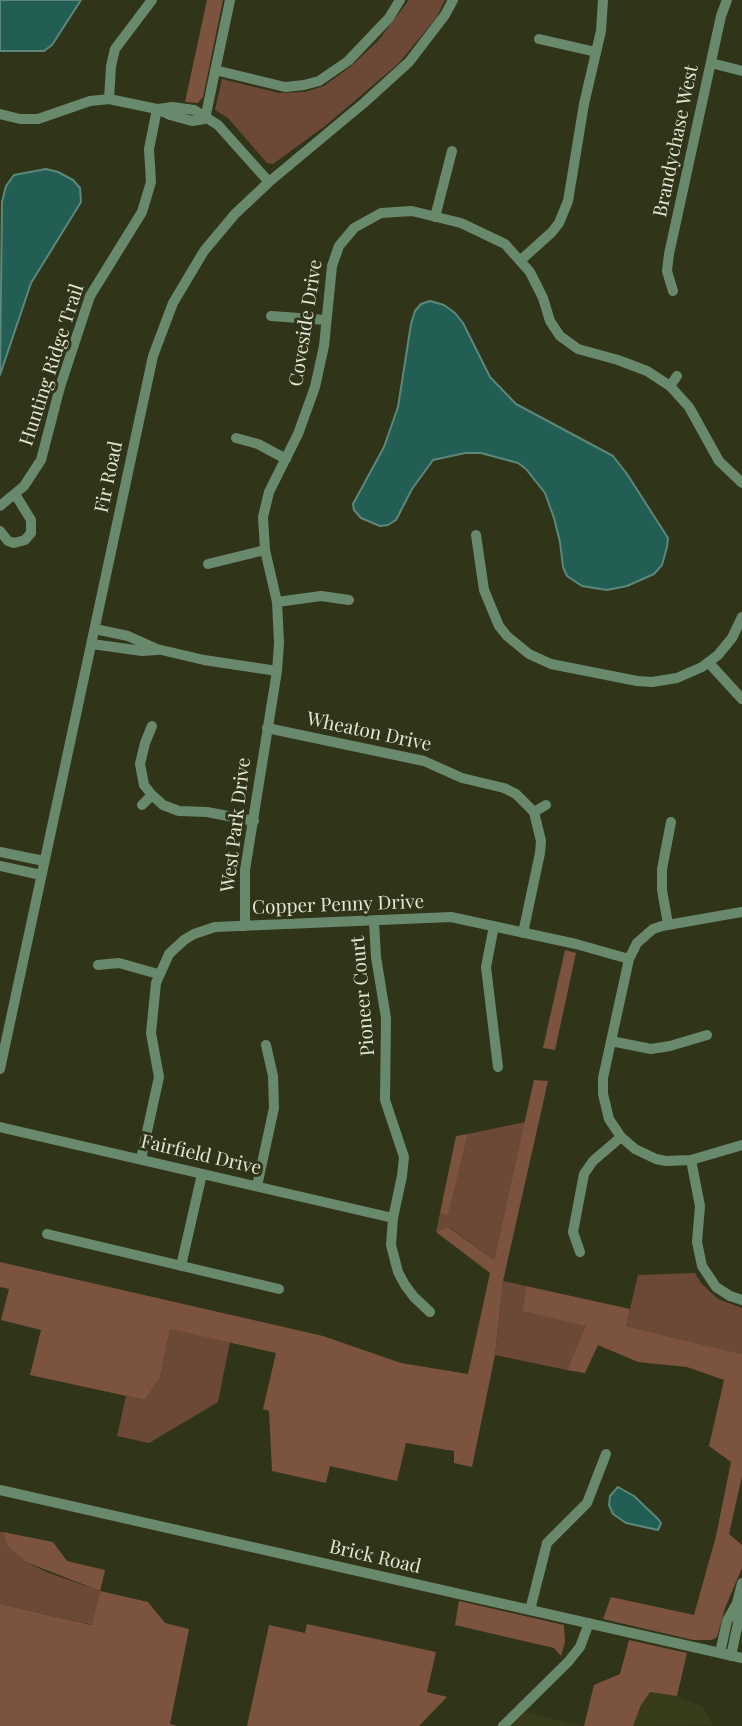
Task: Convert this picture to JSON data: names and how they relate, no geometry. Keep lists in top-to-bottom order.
{
  "streets": {
    "street": [
      "Brandychase West",
      "Coveside Drive",
      "Hunting Ridge Trail",
      "Fir Road",
      "Wheaton Drive",
      "West Park Drive",
      "Copper Penny Drive",
      "Pioneer Court",
      "Fairfield Drive",
      "Brick Road"
    ]
  },
  "crossings": [
    ["Coveside Drive", "Wheaton Drive"],
    ["Coveside Drive", "West Park Drive"],
    ["Wheaton Drive", "West Park Drive"],
    ["West Park Drive", "Copper Penny Drive"],
    ["Copper Penny Drive", "Pioneer Court"],
    ["Pioneer Court", "Fairfield Drive"]
  ]
}
